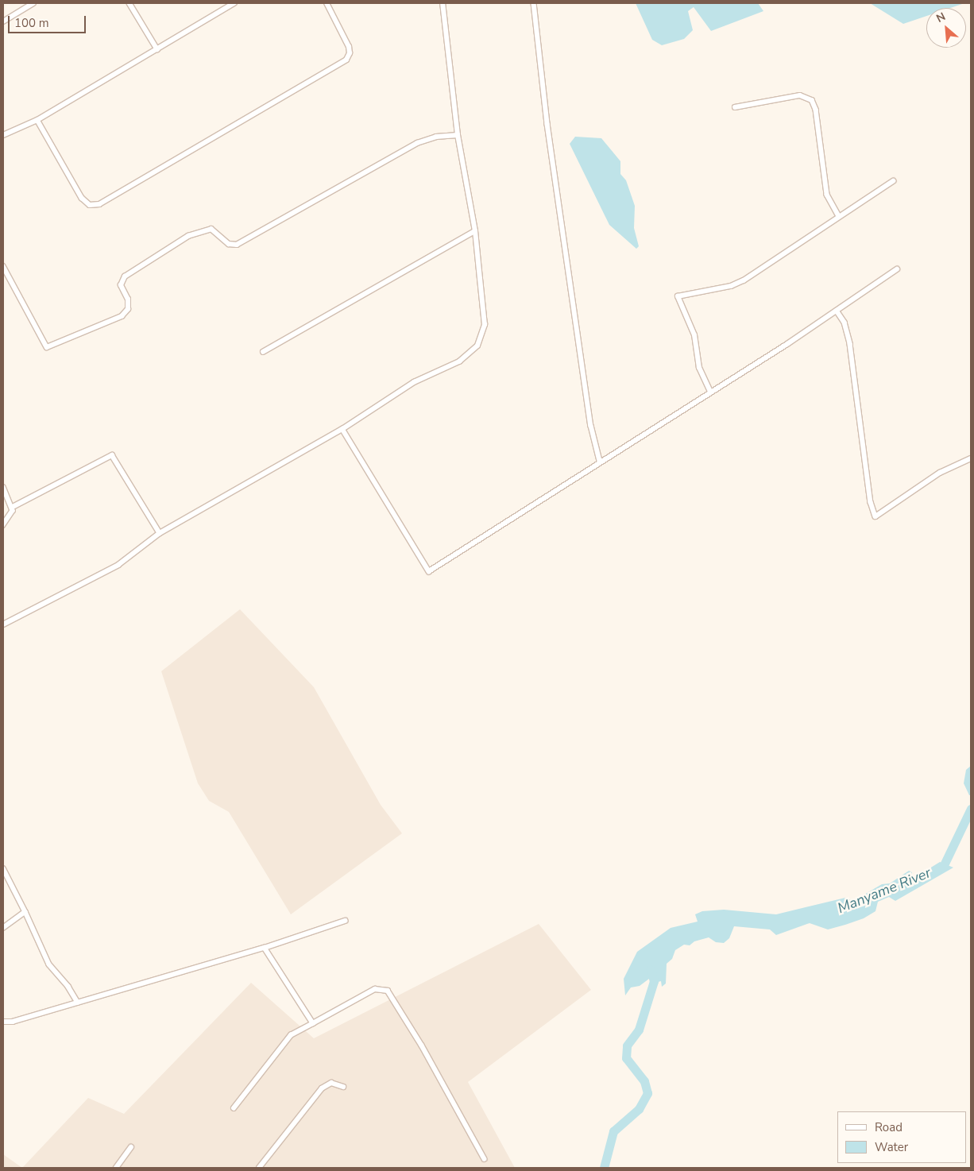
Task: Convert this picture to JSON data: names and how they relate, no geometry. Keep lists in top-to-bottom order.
{
  "water": ["Manyame River"],
  "legend": ["Road", "Water"],
  "scale_bar": "100 m",
  "north": "top left"
}
